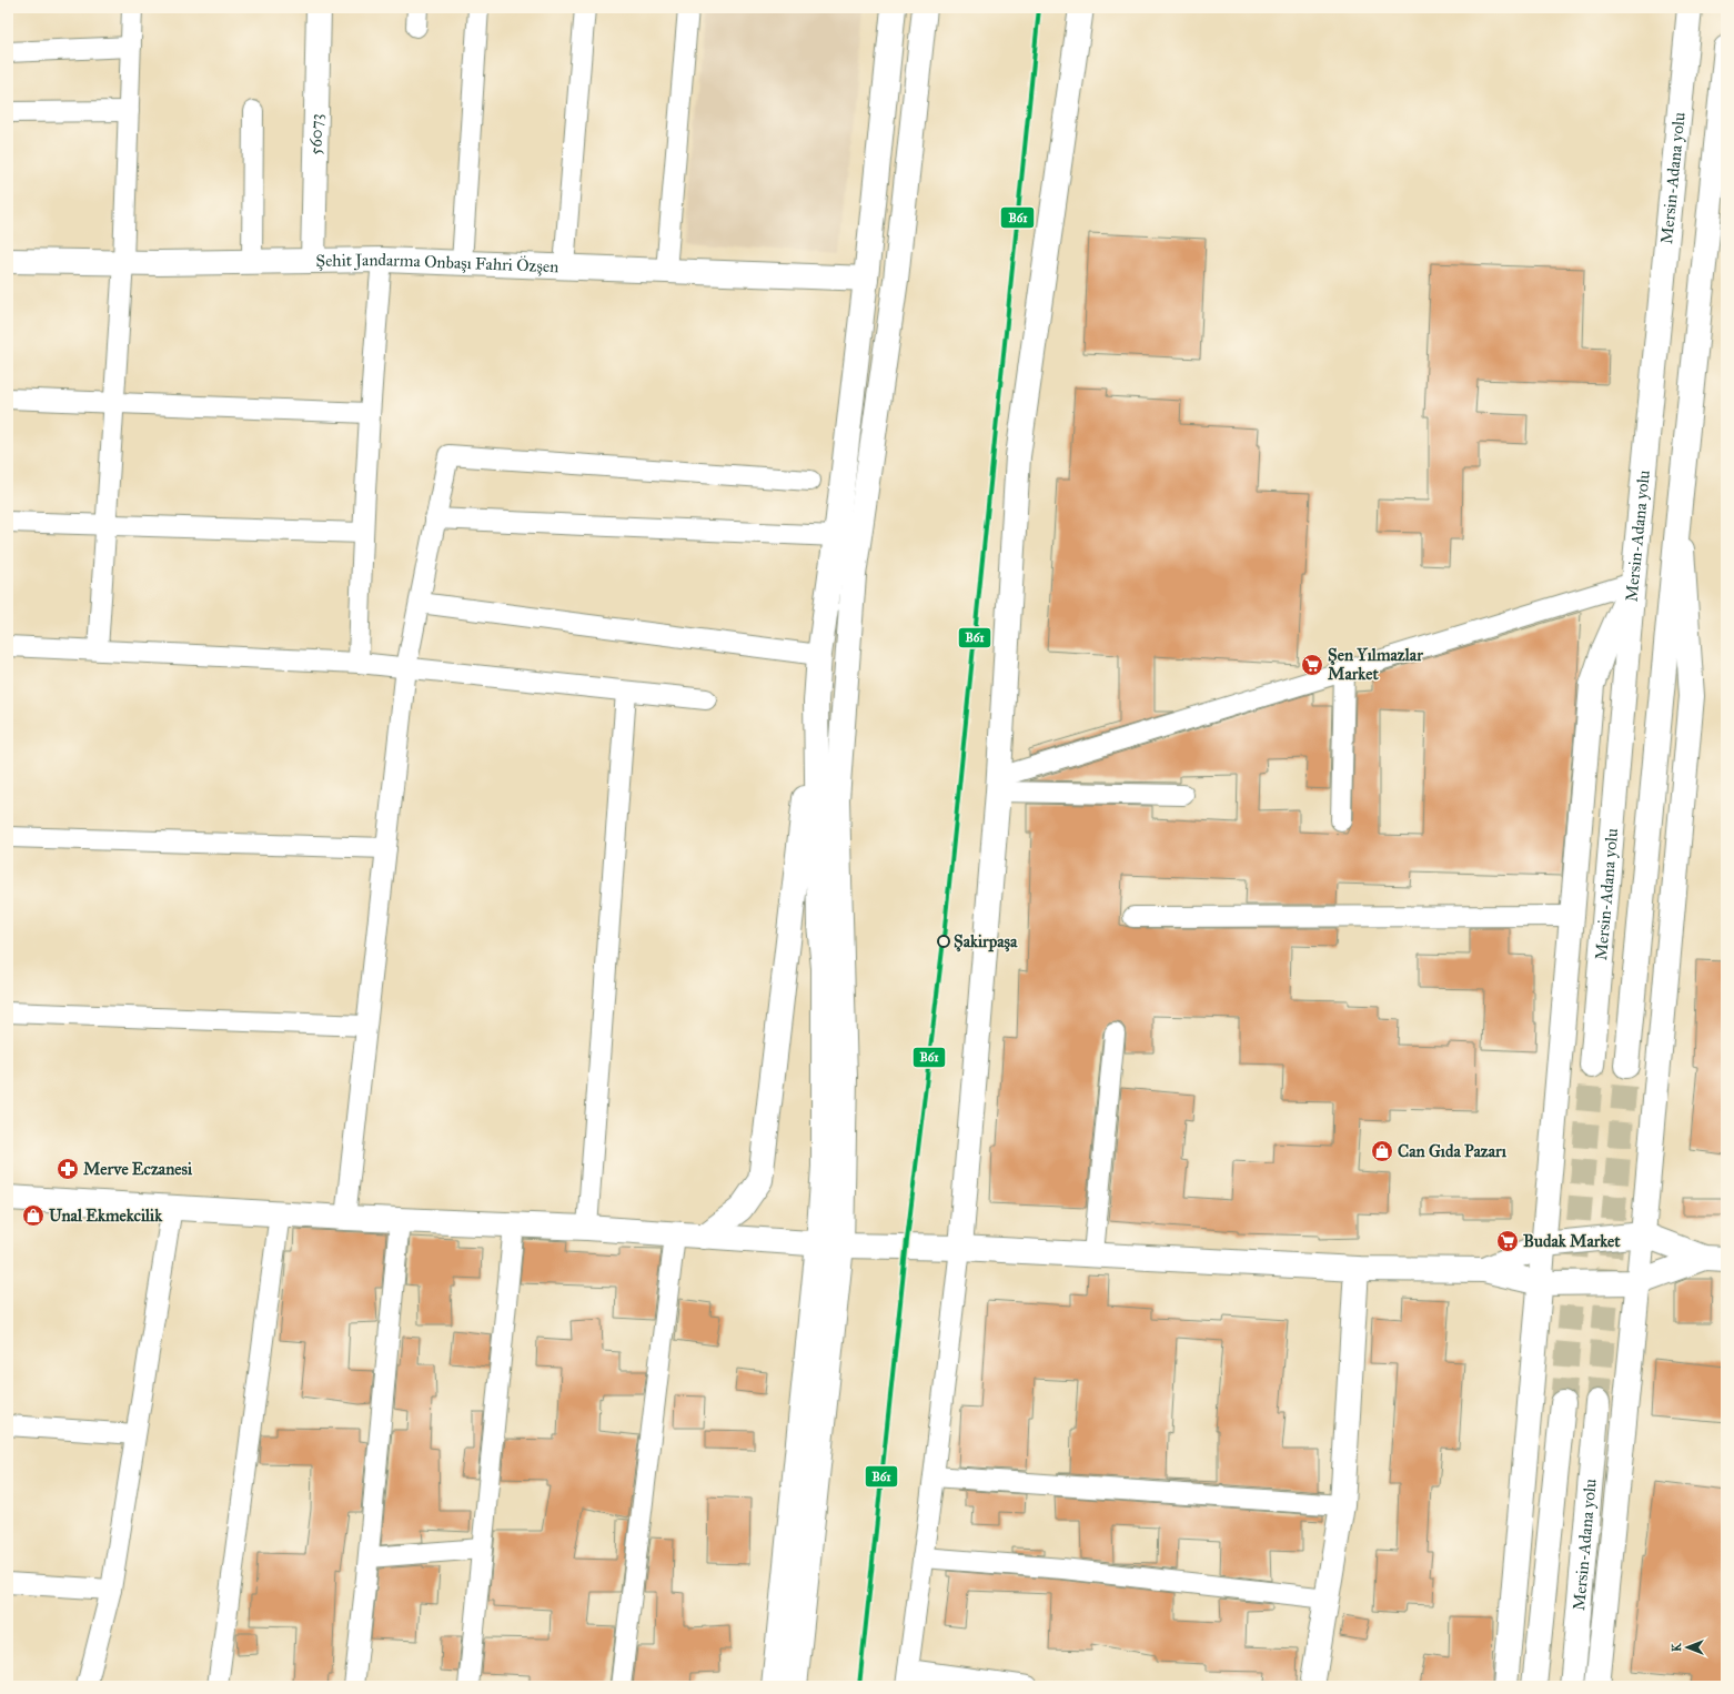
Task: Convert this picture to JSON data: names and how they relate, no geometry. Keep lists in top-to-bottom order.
{
  "streets": {
    "main road": ["56073", "Mersin-Adana yolu", "Şehit Jandarma Onbaşı Fahri Özşen"]
  },
  "crossings": [
    ["56073", "Şehit Jandarma Onbaşı Fahri Özşen"]
  ],
  "places": {
    "supermarket": ["Şen Yılmazlar Market", "Budak Market"],
    "other": ["Şakirpaşa"],
    "shop": ["Can Gıda Pazarı", "Unal Ekmekcilik"],
    "pharmacy": ["Merve Eczanesi"]
  },
  "lines": ["transit line B61"],
  "north": "left"
}
